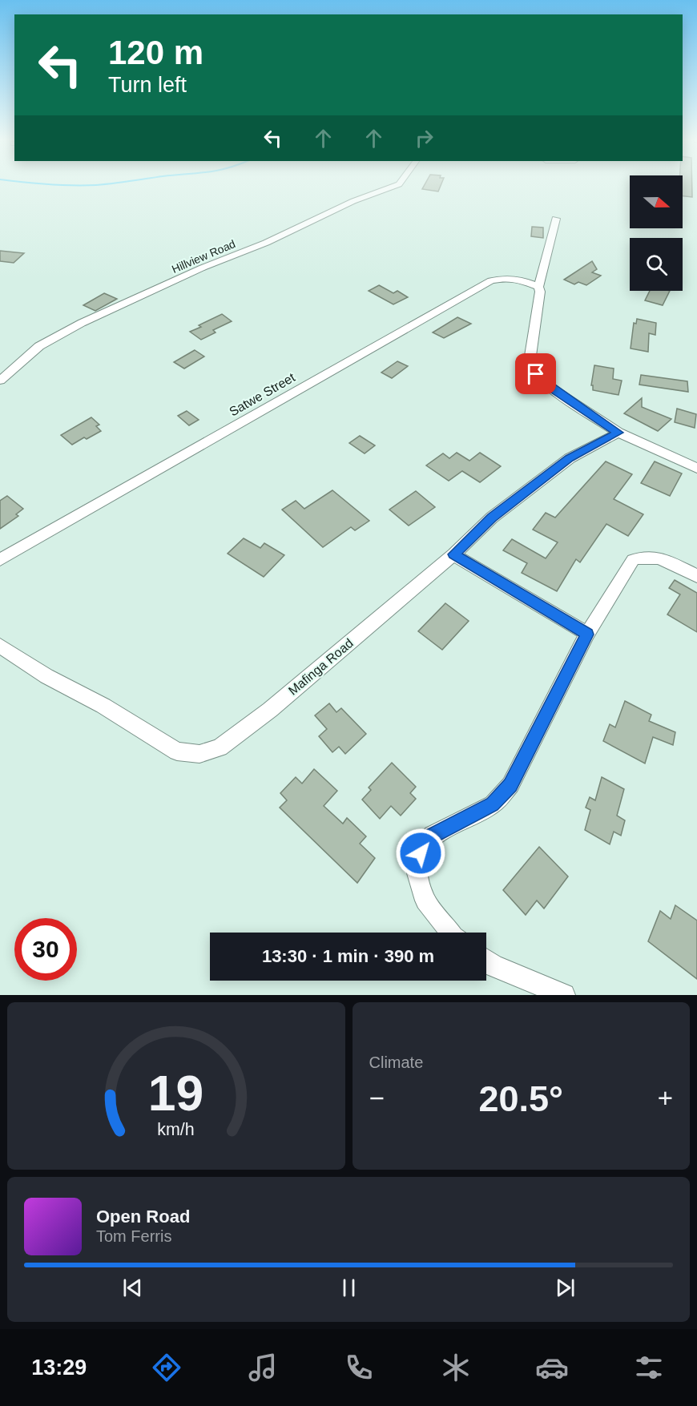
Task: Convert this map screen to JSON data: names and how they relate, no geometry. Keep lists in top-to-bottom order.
{
  "streets": {
    "street": ["Hillview Road", "Satwe Street", "Mafinga Road"]
  },
  "north": "right",
  "page": {
    "turn": ["120 m", "Turn left"],
    "limit": "30",
    "trip": "13:30 · 1 min · 390 m",
    "tile": "Climate",
    "heat": ["−", "20.5°", "+"],
    "song": ["Open Road", "Tom Ferris"],
    "tabs": "13:29",
    "gauge": ["19", "km/h"]
  }
}
